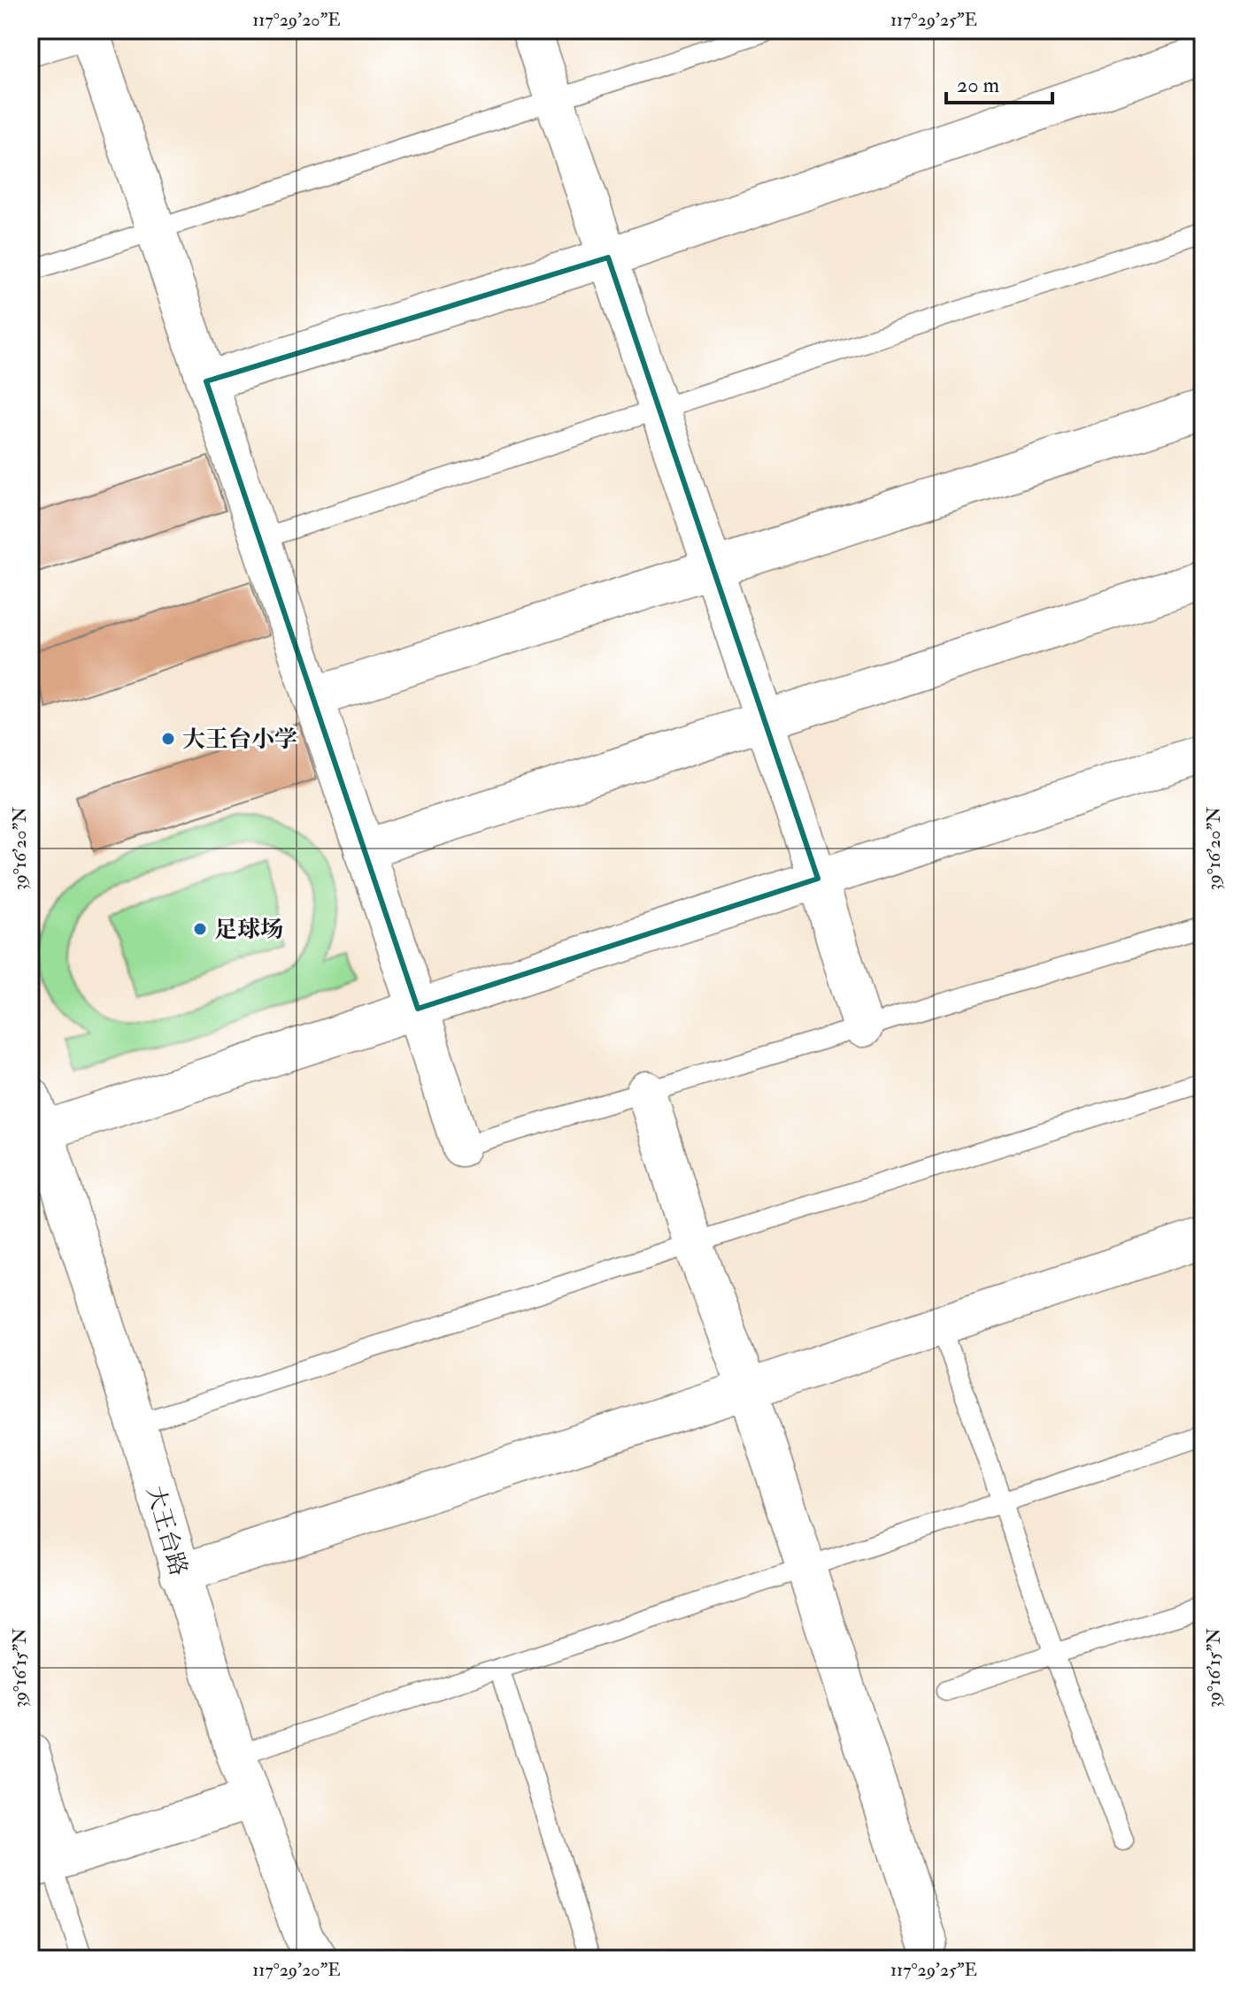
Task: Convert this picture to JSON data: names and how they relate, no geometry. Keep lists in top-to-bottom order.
{
  "streets": {
    "street": ["大王台路"]
  },
  "places": ["大王台小学", "足球场"],
  "scale_bar": "20 m",
  "coordinates": [
    "117°29'20\"E",
    "117°29'25\"E",
    "39°16'20\"N",
    "39°16'15\"N"
  ]
}
